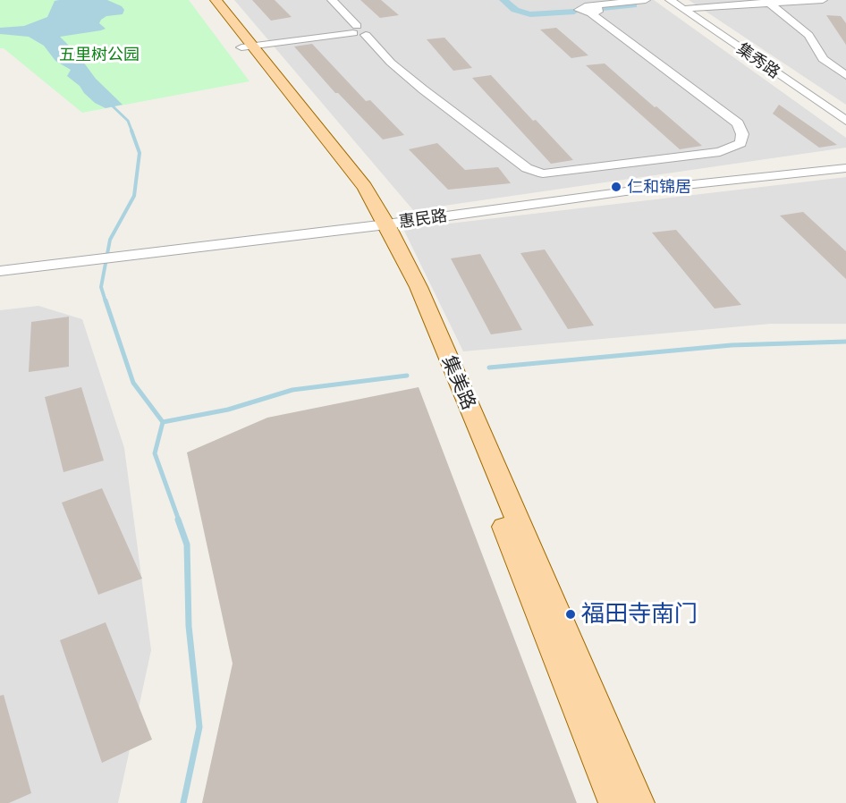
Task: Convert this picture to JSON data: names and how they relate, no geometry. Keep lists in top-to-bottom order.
{
  "streets": {
    "main road": ["集美路"],
    "street": ["集秀路", "惠民路"]
  },
  "crossings": [
    ["惠民路", "集美路"]
  ],
  "parks": ["五里树公园"],
  "places": ["仁和锦居", "福田寺南门"]
}
